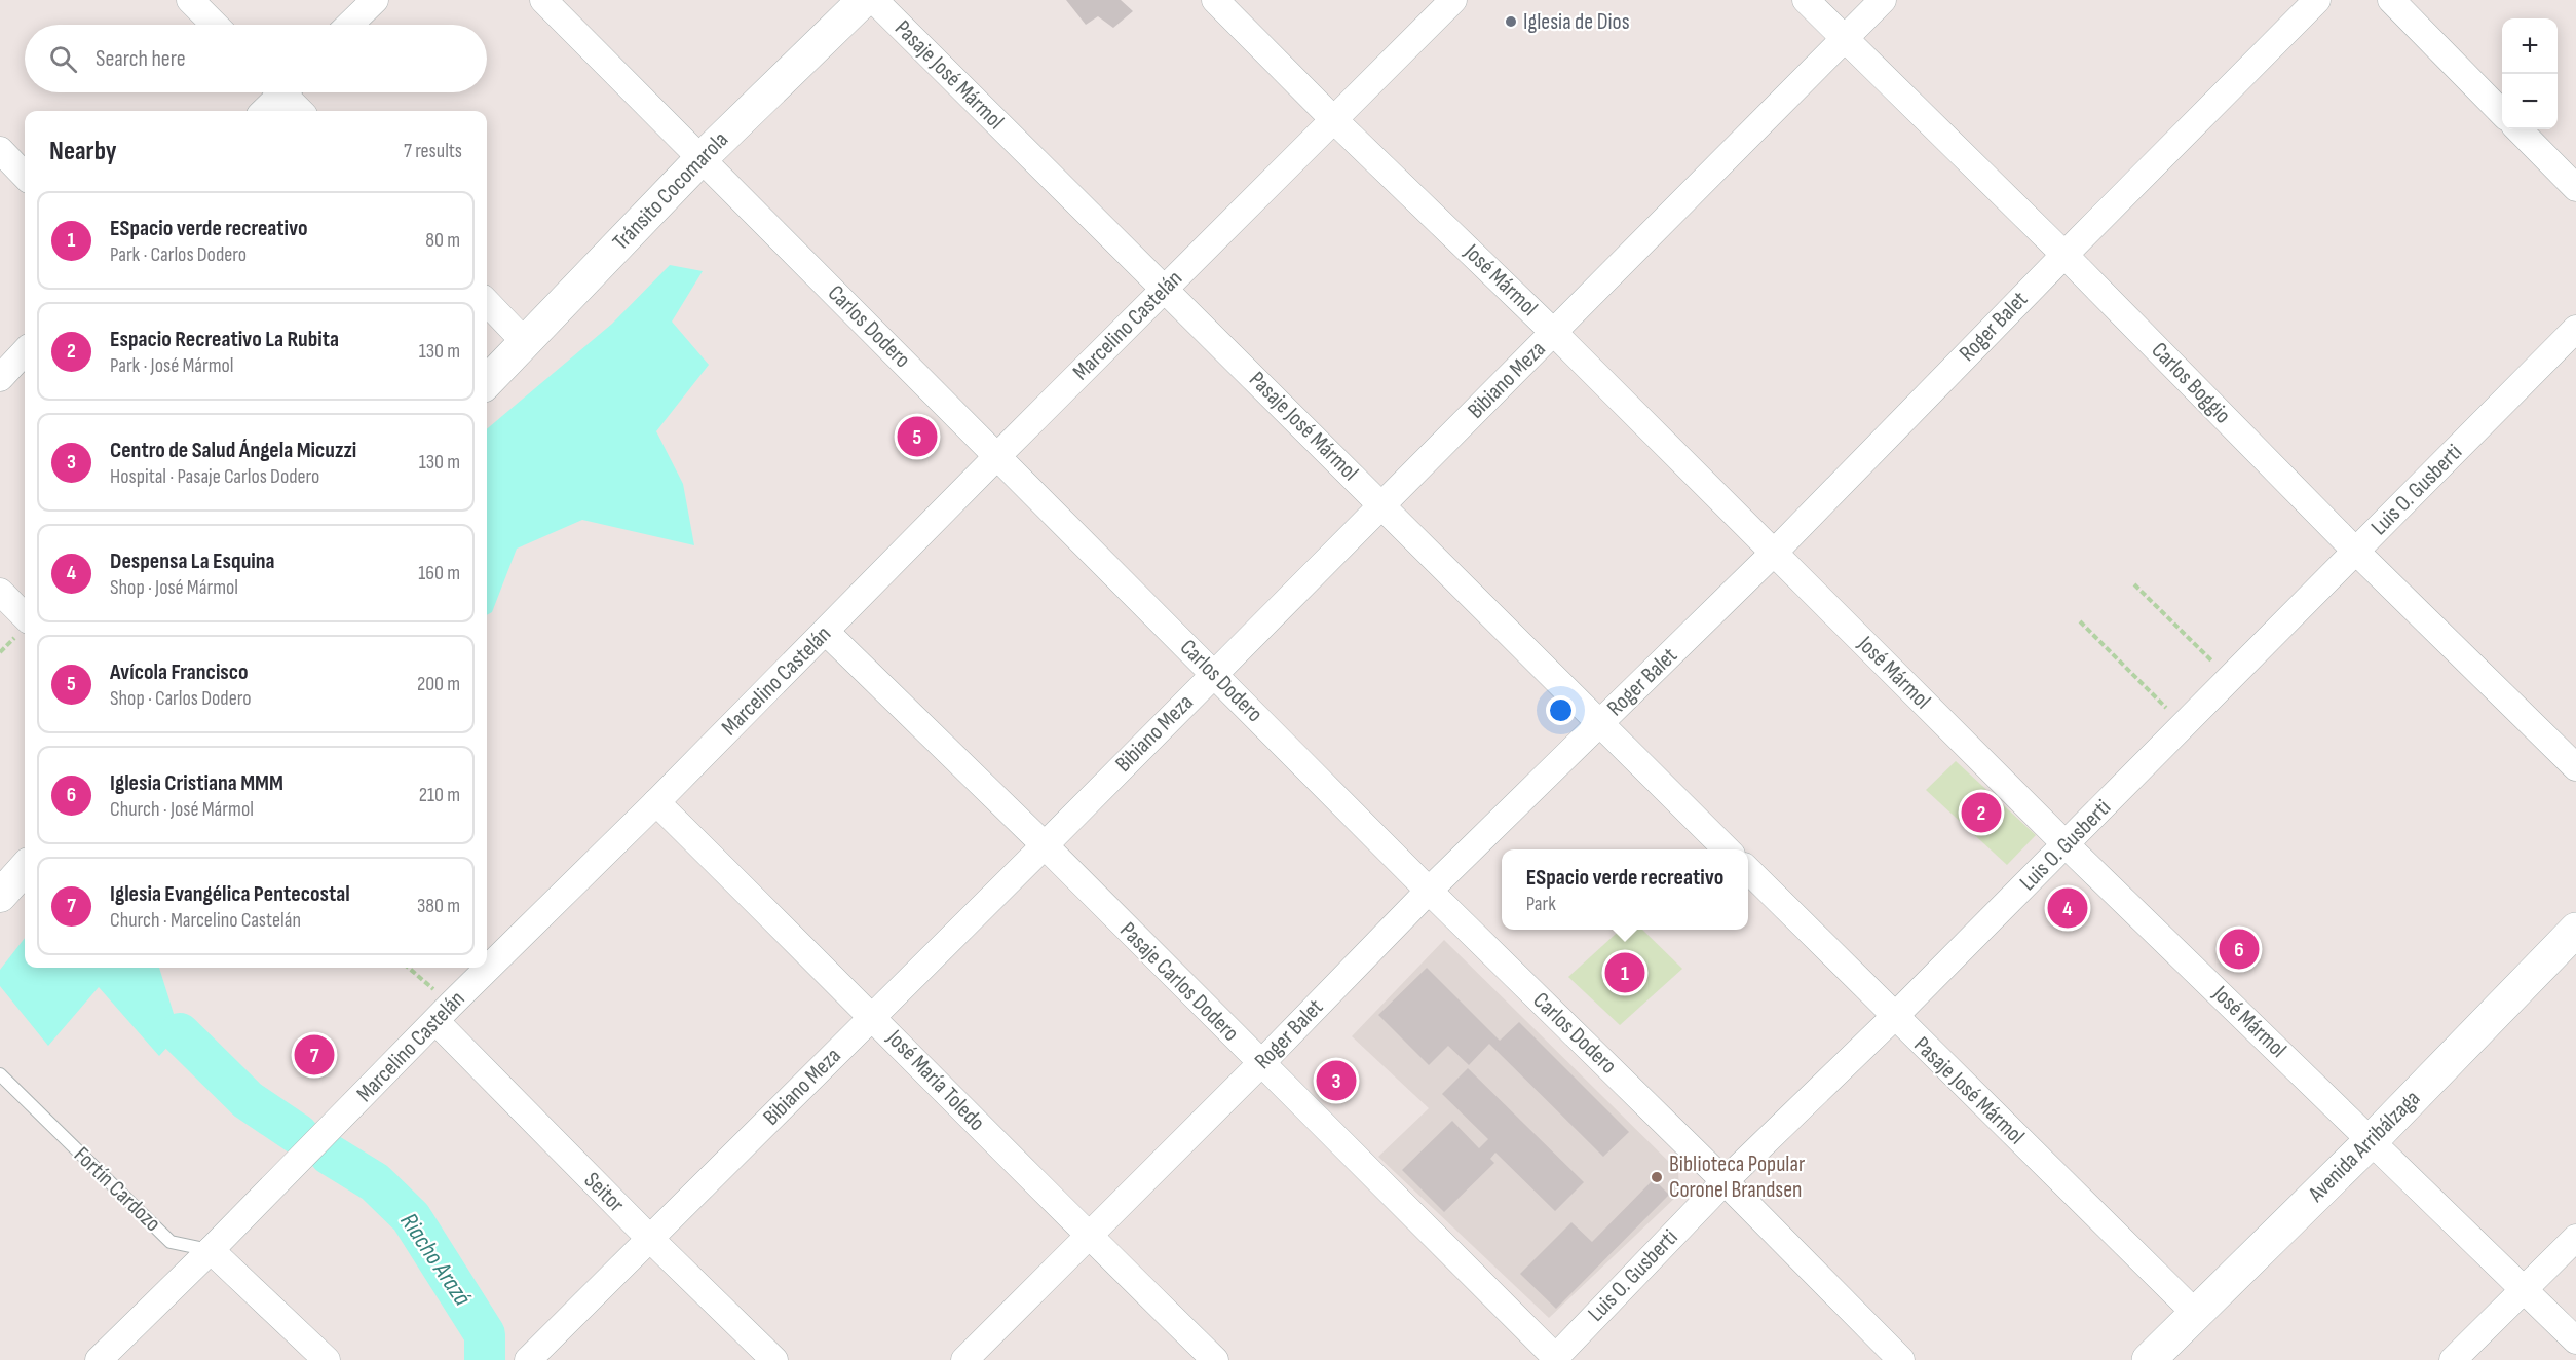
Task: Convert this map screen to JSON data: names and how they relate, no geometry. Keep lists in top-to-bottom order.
{
  "streets": {
    "main road": ["Avenida Arribálzaga"],
    "street": [
      "Pasaje José Mármol",
      "Tránsito Cocomarola",
      "José Mármol",
      "Marcelino Castelán",
      "Carlos Dodero",
      "Roger Balet",
      "Bibiano Meza",
      "Carlos Boggio",
      "Luis O. Gusberti",
      "Pasaje Carlos Dodero",
      "José María Toledo",
      "Seitor"
    ],
    "lane": ["Fortín Cardozo"]
  },
  "crossings": [
    ["Pasaje José Mármol", "Marcelino Castelán"],
    ["Pasaje José Mármol", "Roger Balet"],
    ["Pasaje José Mármol", "Bibiano Meza"],
    ["Pasaje José Mármol", "Luis O. Gusberti"],
    ["Pasaje José Mármol", "Avenida Arribálzaga"],
    ["Tránsito Cocomarola", "Carlos Dodero"],
    ["José Mármol", "Marcelino Castelán"],
    ["José Mármol", "Roger Balet"],
    ["José Mármol", "Bibiano Meza"],
    ["José Mármol", "Luis O. Gusberti"],
    ["José Mármol", "Avenida Arribálzaga"],
    ["Marcelino Castelán", "Carlos Dodero"],
    ["Marcelino Castelán", "Pasaje Carlos Dodero"],
    ["Marcelino Castelán", "José María Toledo"],
    ["Marcelino Castelán", "Fortín Cardozo"],
    ["Marcelino Castelán", "Seitor"],
    ["Carlos Dodero", "Roger Balet"],
    ["Carlos Dodero", "Bibiano Meza"],
    ["Carlos Dodero", "Luis O. Gusberti"],
    ["Roger Balet", "Carlos Boggio"],
    ["Roger Balet", "Pasaje Carlos Dodero"],
    ["Roger Balet", "José María Toledo"],
    ["Bibiano Meza", "Carlos Boggio"],
    ["Bibiano Meza", "Pasaje Carlos Dodero"],
    ["Bibiano Meza", "José María Toledo"],
    ["Bibiano Meza", "Seitor"],
    ["Carlos Boggio", "Luis O. Gusberti"],
    ["Luis O. Gusberti", "Pasaje Carlos Dodero"]
  ],
  "water": ["Riacho Arazá"],
  "places": ["Iglesia de Dios", "Biblioteca Popular Coronel Brandsen"],
  "page": {
    "map_buttons": ["+", "−"],
    "search": "Search here",
    "heading": ["Nearby", "7 results"],
    "list": [
      {
        "mark": "1",
        "name": "ESpacio verde recreativo",
        "note": "Park · Carlos Dodero",
        "value": "80 m"
      },
      {
        "mark": "2",
        "name": "Espacio Recreativo La Rubita",
        "note": "Park · José Mármol",
        "value": "130 m"
      },
      {
        "mark": "3",
        "name": "Centro de Salud Ángela Micuzzi",
        "note": "Hospital · Pasaje Carlos Dodero",
        "value": "130 m"
      },
      {
        "mark": "4",
        "name": "Despensa La Esquina",
        "note": "Shop · José Mármol",
        "value": "160 m"
      },
      {
        "mark": "5",
        "name": "Avícola Francisco",
        "note": "Shop · Carlos Dodero",
        "value": "200 m"
      },
      {
        "mark": "6",
        "name": "Iglesia Cristiana MMM",
        "note": "Church · José Mármol",
        "value": "210 m"
      },
      {
        "mark": "7",
        "name": "Iglesia Evangélica Pentecostal",
        "note": "Church · Marcelino Castelán",
        "value": "380 m"
      }
    ],
    "pins": [
      "5",
      "2",
      "4",
      "6",
      "1",
      "7",
      "3"
    ],
    "popup": ["ESpacio verde recreativo", "Park"]
  }
}
